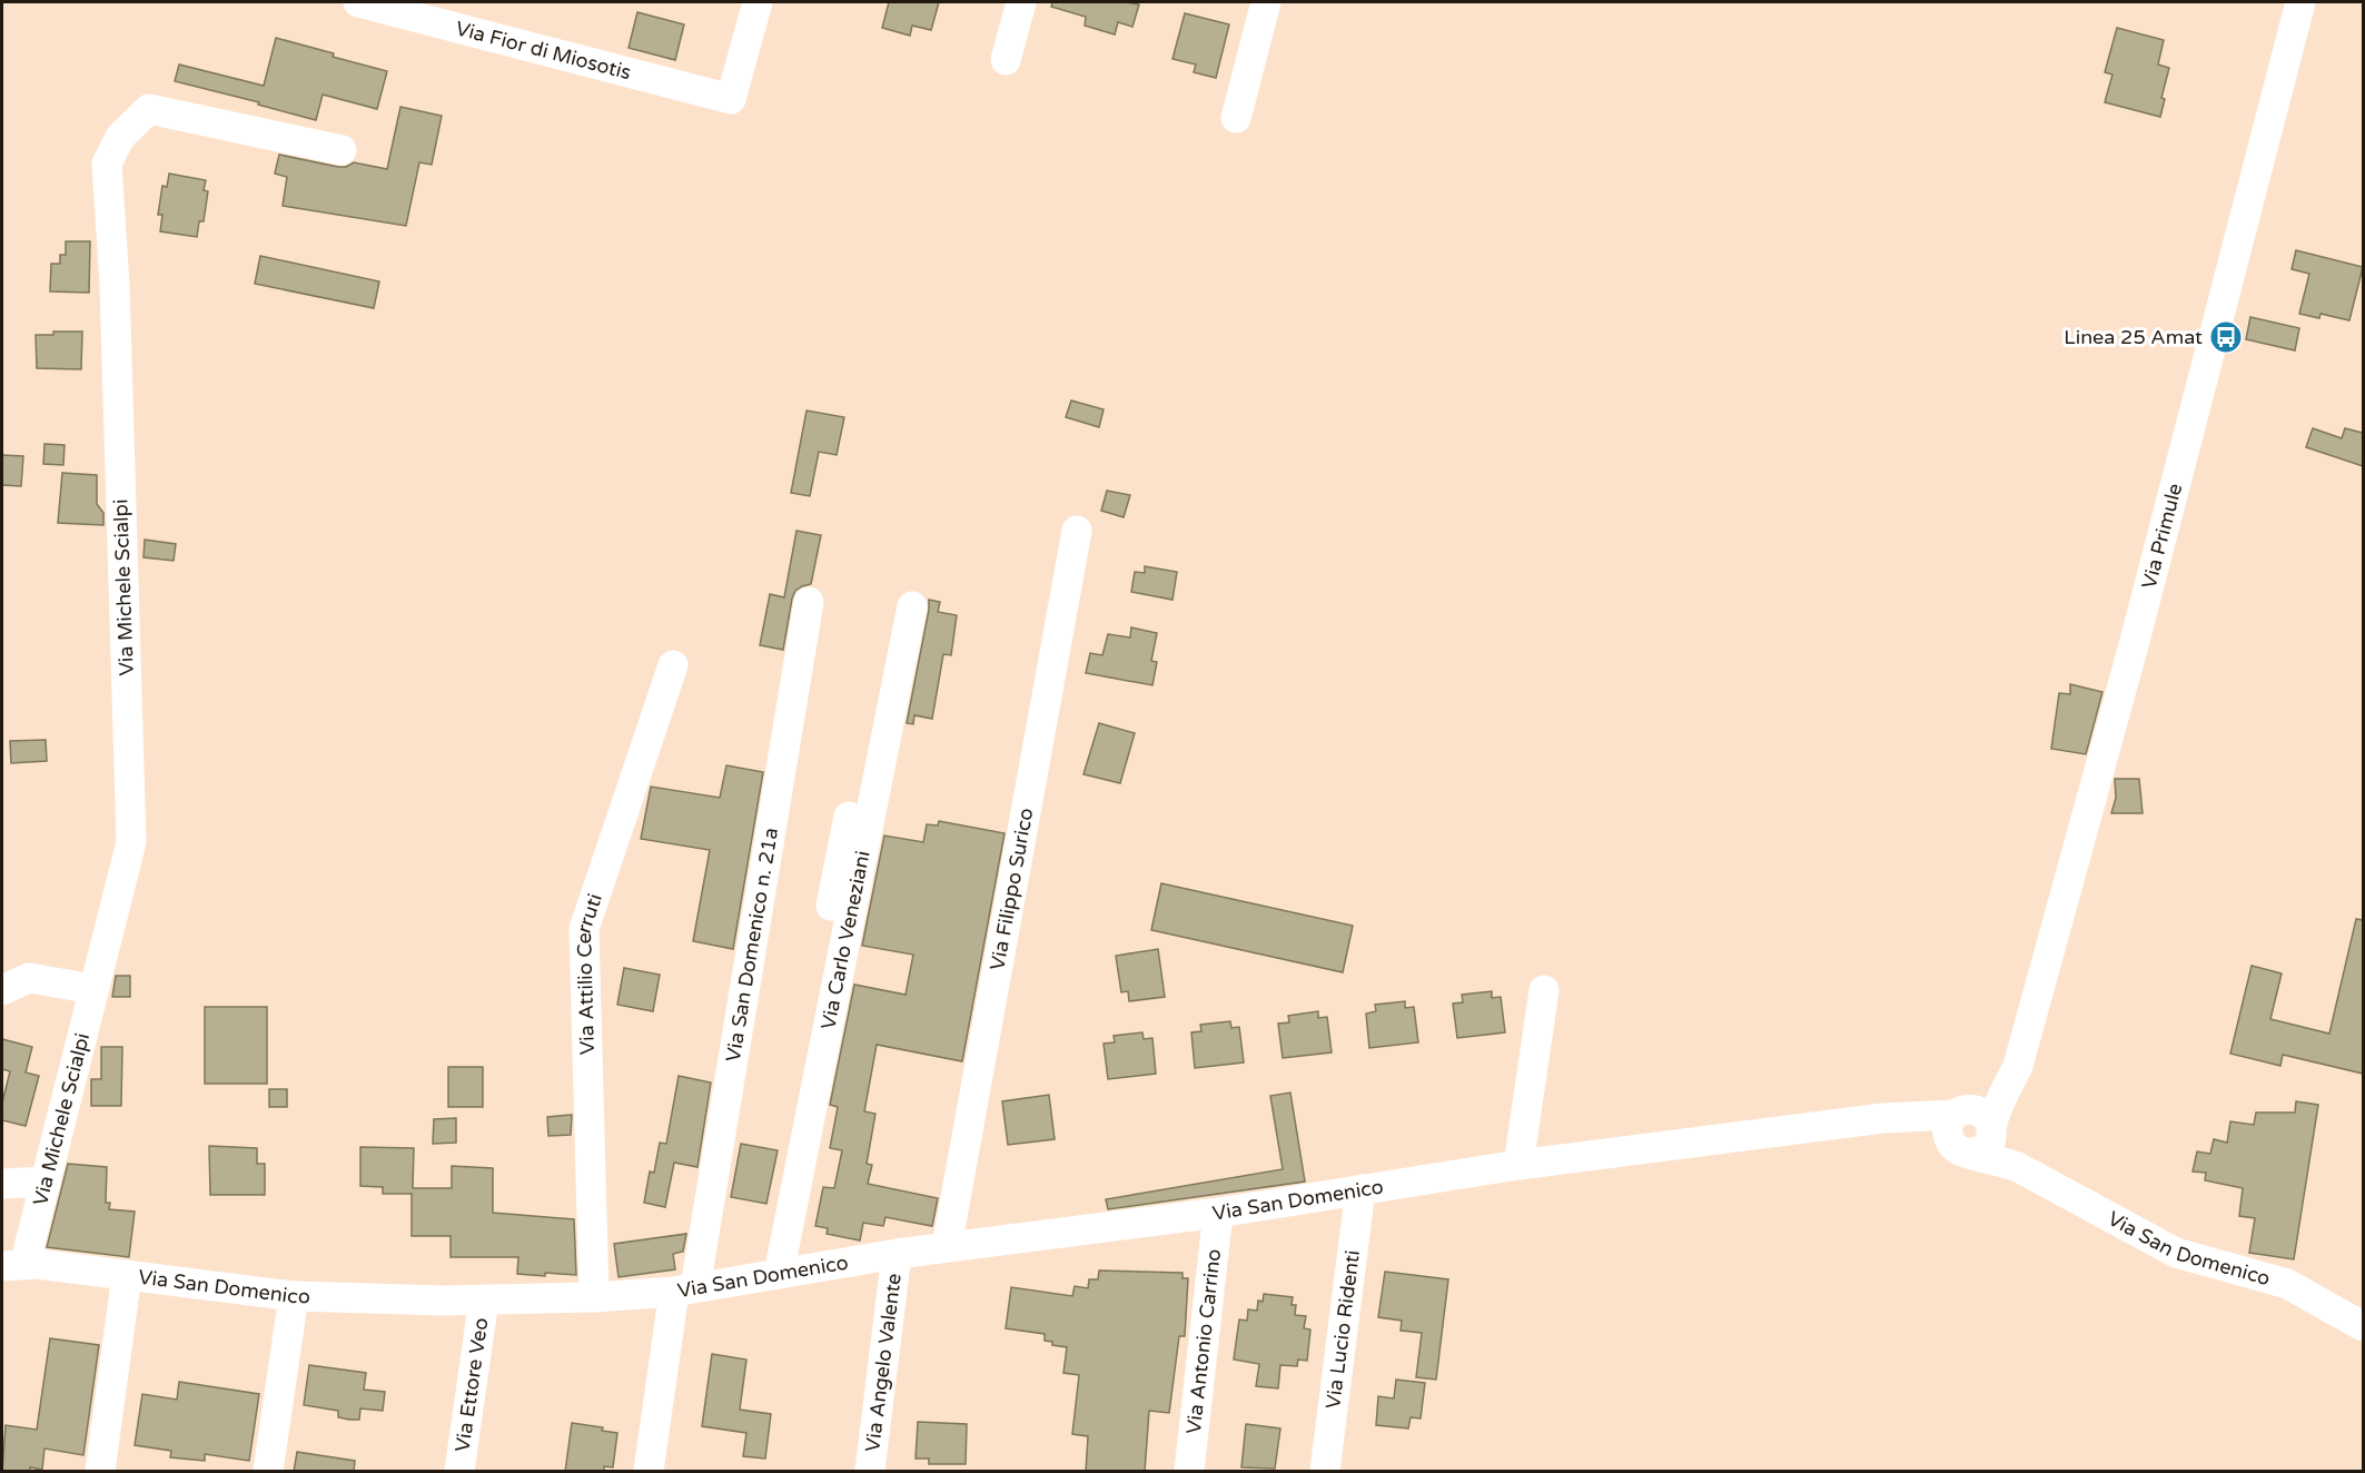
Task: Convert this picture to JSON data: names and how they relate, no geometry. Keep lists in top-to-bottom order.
{
  "streets": {
    "street": [
      "Via Fior di Miosotis",
      "Via Primule",
      "Via Michele Scialpi",
      "Via Filippo Surico",
      "Via Carlo Veneziani",
      "Via San Domenico n. 21a",
      "Via Attilio Cerruti",
      "Via San Domenico",
      "Via Lucio Ridenti",
      "Via Antonio Carrino",
      "Via Angelo Valente",
      "Via Ettore Veo"
    ]
  },
  "crossings": [
    ["Via Primule", "Via San Domenico"],
    ["Via Michele Scialpi", "Via San Domenico"],
    ["Via Filippo Surico", "Via San Domenico"],
    ["Via Carlo Veneziani", "Via San Domenico"],
    ["Via San Domenico n. 21a", "Via San Domenico"],
    ["Via Attilio Cerruti", "Via San Domenico"],
    ["Via San Domenico", "Via Lucio Ridenti"],
    ["Via San Domenico", "Via Antonio Carrino"],
    ["Via San Domenico", "Via Angelo Valente"],
    ["Via San Domenico", "Via Ettore Veo"]
  ],
  "places": {
    "bus stop": ["Linea 25 Amat"]
  }
}
